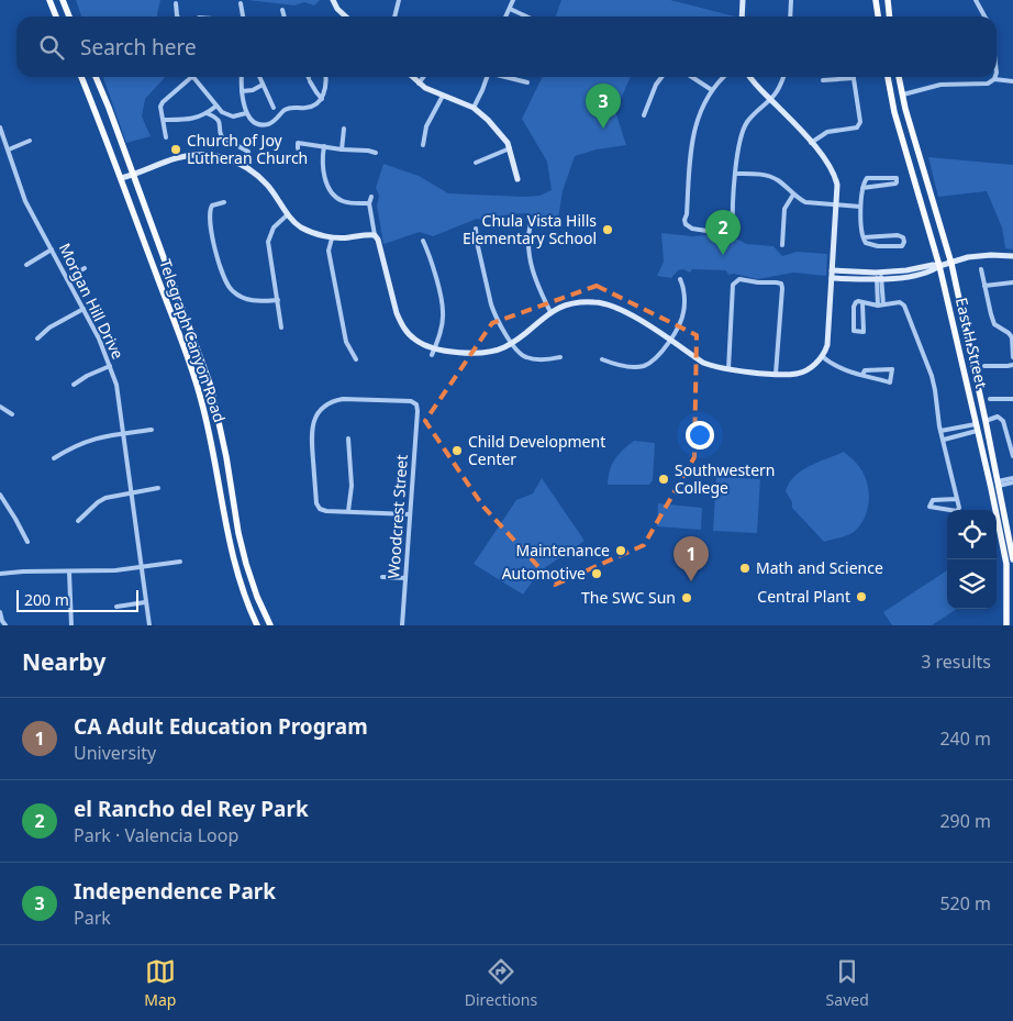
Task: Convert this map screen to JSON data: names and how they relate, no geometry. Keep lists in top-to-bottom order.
{
  "streets": {
    "main road": ["Telegraph Canyon Road", "East H Street"],
    "street": ["Morgan Hill Drive", "Woodcrest Street"]
  },
  "places": [
    "Church of Joy Lutheran Church",
    "Chula Vista Hills Elementary School",
    "Child Development Center",
    "Southwestern College",
    "Maintenance",
    "Math and Science",
    "Automotive",
    "Central Plant",
    "The SWC Sun"
  ],
  "scale_bar": "200 m",
  "page": {
    "search": "Search here",
    "pins": ["3", "2", "1"],
    "scale": "200 m",
    "heading": ["Nearby", "3 results"],
    "list": [
      {
        "mark": "1",
        "name": "CA Adult Education Program",
        "note": "University",
        "value": "240 m"
      },
      {
        "mark": "2",
        "name": "el Rancho del Rey Park",
        "note": "Park · Valencia Loop",
        "value": "290 m"
      },
      {
        "mark": "3",
        "name": "Independence Park",
        "note": "Park",
        "value": "520 m"
      }
    ],
    "nav": ["Map", "Directions", "Saved"]
  }
}
